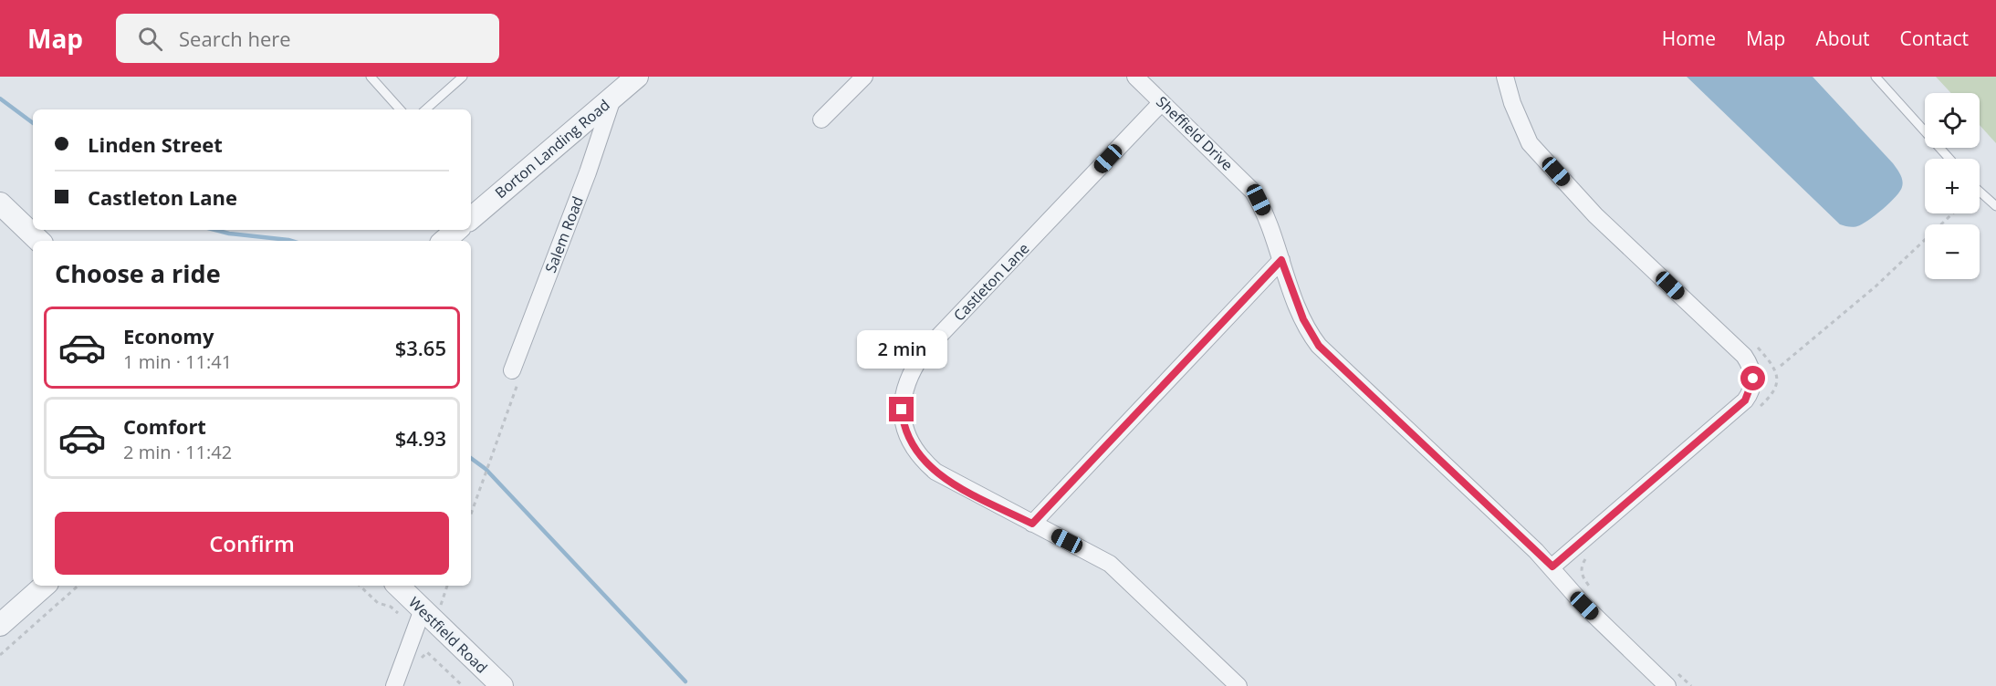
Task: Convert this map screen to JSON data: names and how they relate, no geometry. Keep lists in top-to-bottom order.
{
  "streets": {
    "street": [
      "Sheffield Drive",
      "Borton Landing Road",
      "Salem Road",
      "Castleton Lane",
      "Westfield Road"
    ]
  },
  "crossings": [
    ["Sheffield Drive", "Castleton Lane"],
    ["Borton Landing Road", "Salem Road"]
  ],
  "page": {
    "header": "Map",
    "search": "Search here",
    "nav": [
      "Home",
      "Map",
      "About",
      "Contact"
    ],
    "map_buttons": ["+", "−"],
    "banner": ["Linden Street", "Castleton Lane"],
    "heading": "Choose a ride",
    "list": [
      {
        "name": "Economy",
        "note": "1 min · 11:41",
        "value": "$3.65"
      },
      {
        "name": "Comfort",
        "note": "2 min · 11:42",
        "value": "$4.93"
      }
    ],
    "bubble": "2 min",
    "buttons": "Confirm"
  }
}
